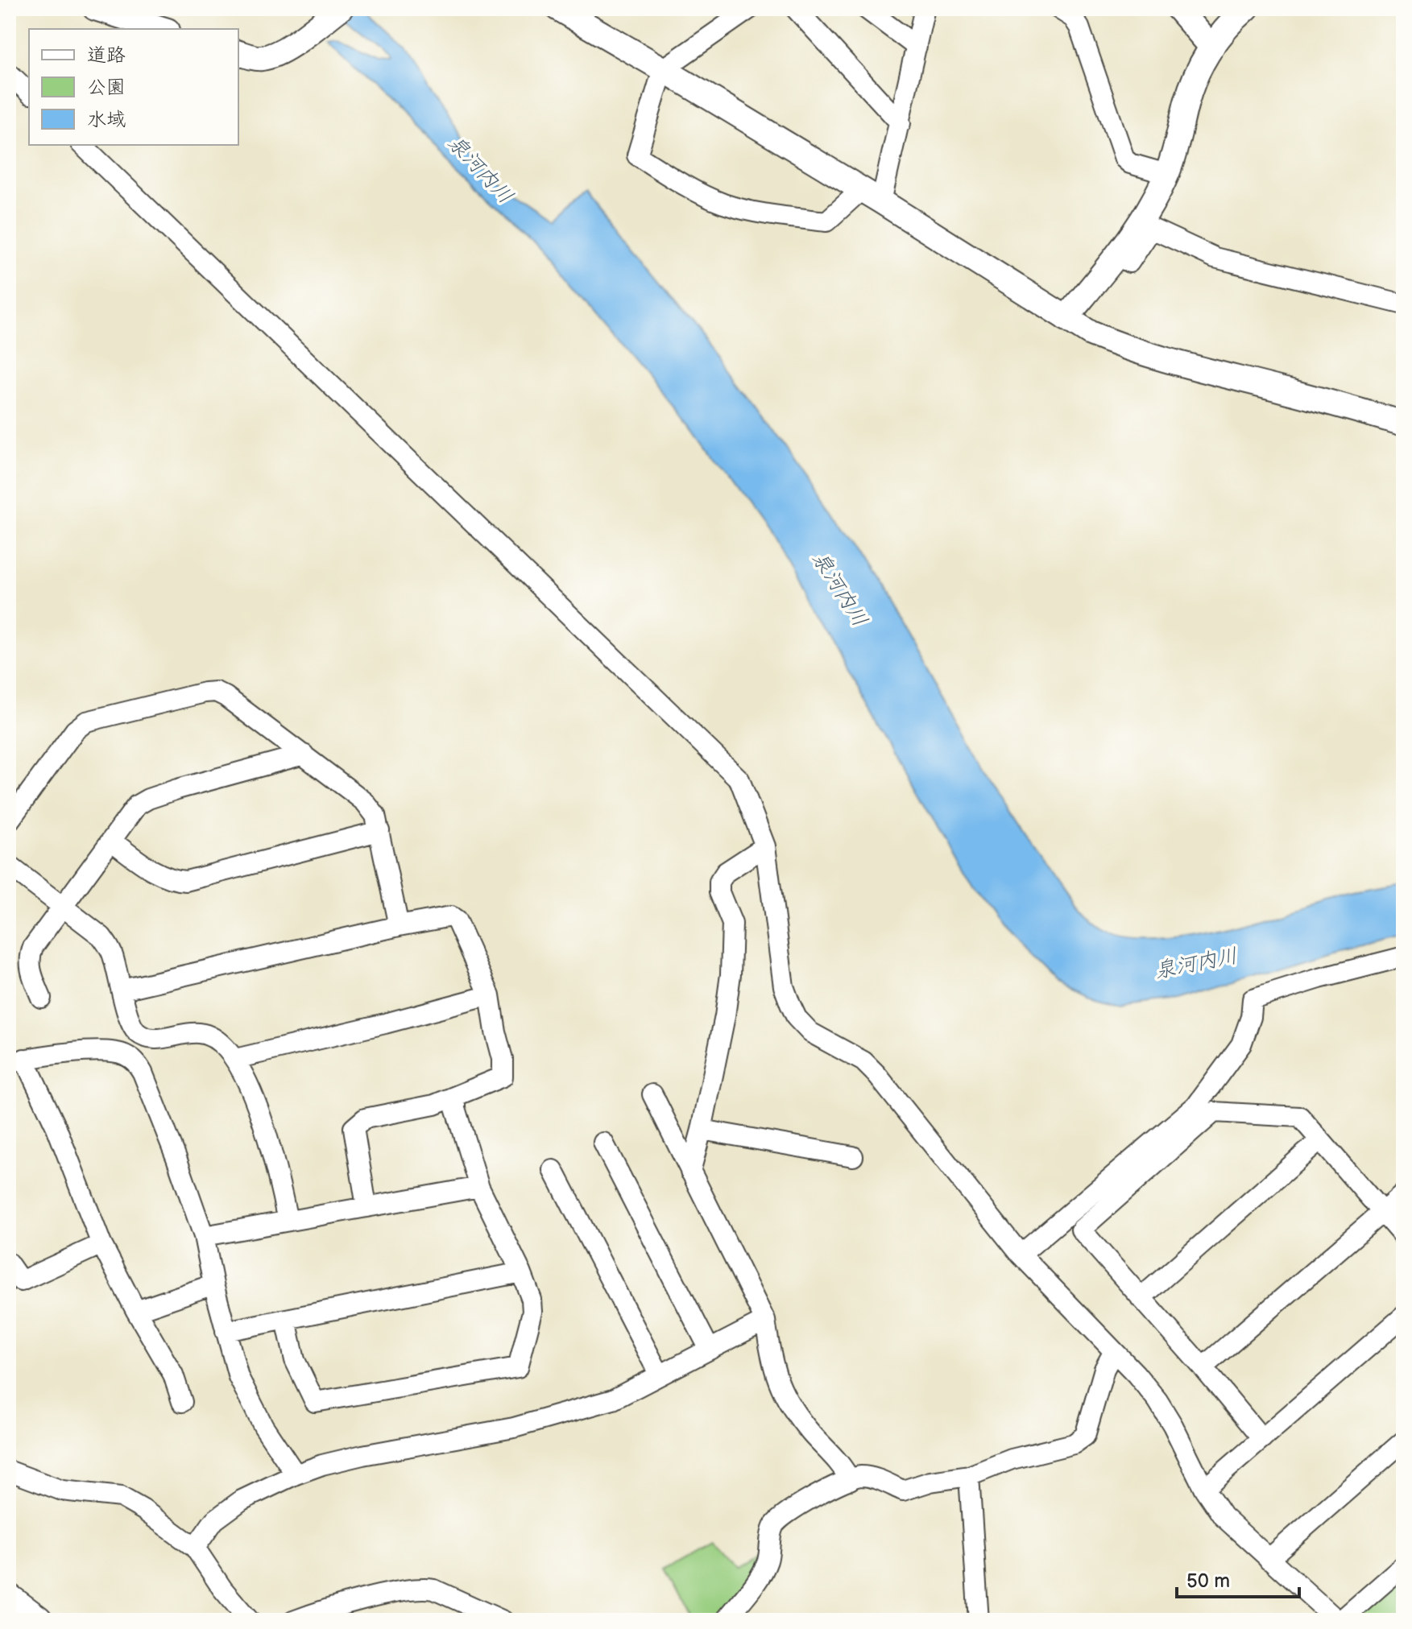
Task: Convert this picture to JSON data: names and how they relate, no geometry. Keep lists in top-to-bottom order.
{
  "water": ["泉河内川"],
  "legend": ["道路", "公園", "水域"],
  "scale_bar": "50 m"
}
